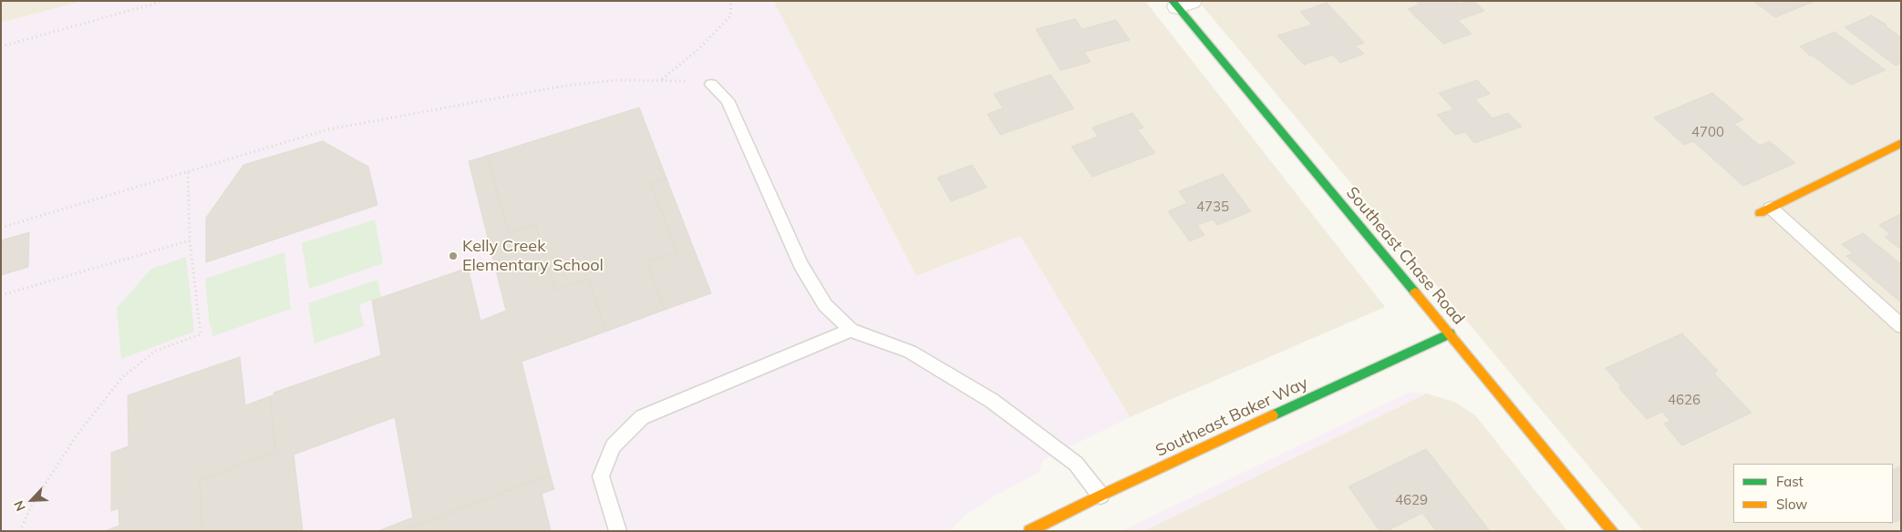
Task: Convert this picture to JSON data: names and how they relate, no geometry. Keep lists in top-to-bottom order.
{
  "streets": {
    "street": ["Southeast Chase Road", "Southeast Baker Way"]
  },
  "crossings": [
    ["Southeast Chase Road", "Southeast Baker Way"]
  ],
  "places": ["Kelly Creek Elementary School"],
  "house_numbers": [
    "4700",
    "4735",
    "4626",
    "4629"
  ],
  "legend": ["Fast", "Slow"],
  "north": "bottom left"
}
